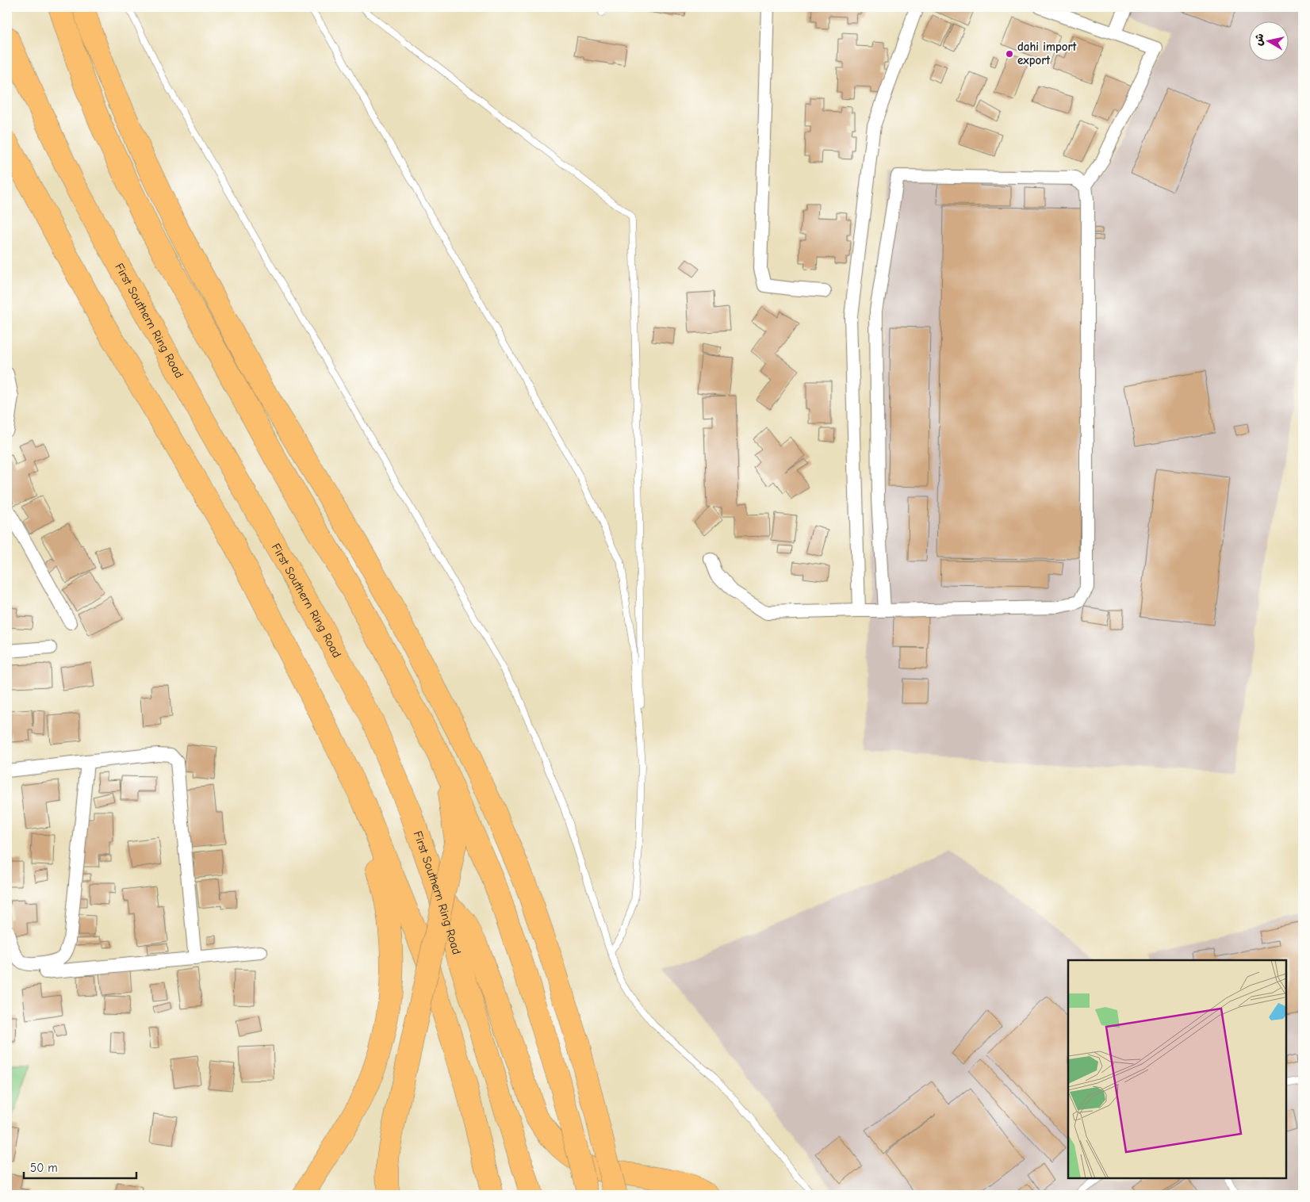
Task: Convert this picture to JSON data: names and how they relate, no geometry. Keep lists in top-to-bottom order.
{
  "streets": {
    "highway": ["First Southern Ring Road"]
  },
  "places": ["dahi import export"],
  "scale_bar": "50 m",
  "north": "left"
}
